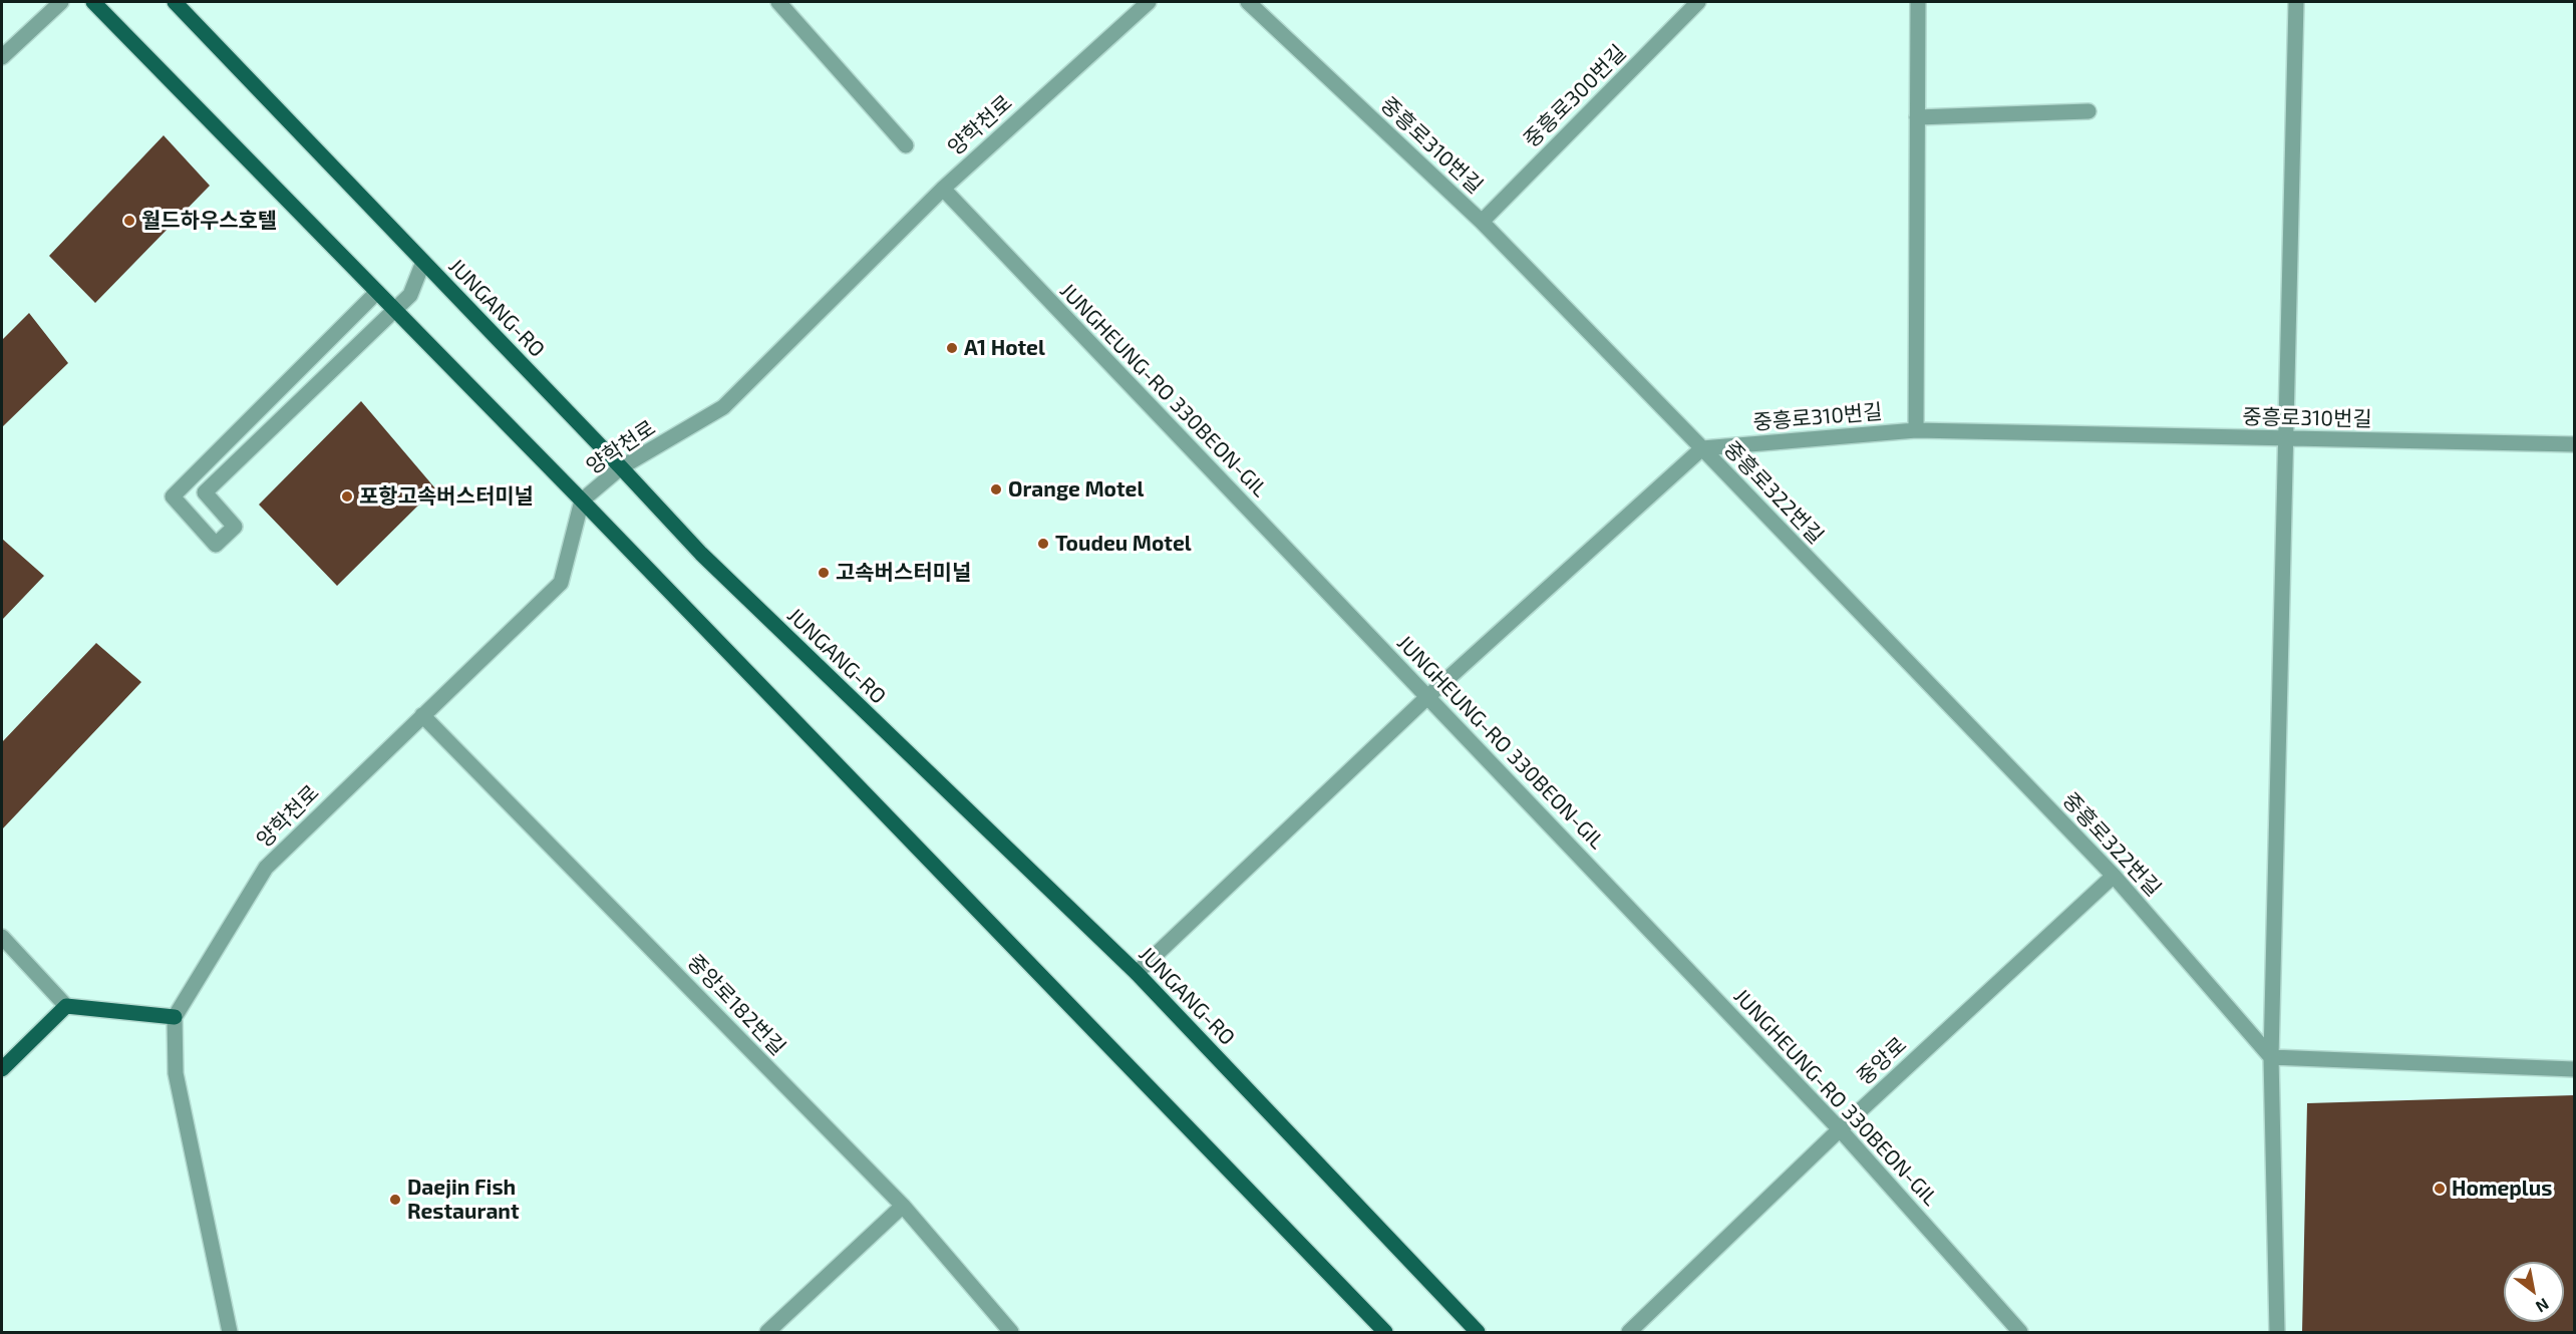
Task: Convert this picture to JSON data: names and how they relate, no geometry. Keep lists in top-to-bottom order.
{
  "streets": {
    "main road": ["JUNGANG-RO"],
    "street": [
      "중흥로300번길",
      "양학천로",
      "중흥로310번길",
      "JUNGHEUNG-RO 330BEON-GIL",
      "중흥로322번길",
      "중앙로182번길",
      "중앙로"
    ]
  },
  "crossings": [
    ["중흥로300번길", "중흥로310번길"],
    ["양학천로", "JUNGANG-RO"],
    ["양학천로", "JUNGHEUNG-RO 330BEON-GIL"],
    ["양학천로", "중앙로182번길"],
    ["중흥로310번길", "중흥로322번길"],
    ["JUNGHEUNG-RO 330BEON-GIL", "중앙로"],
    ["중흥로322번길", "중앙로"]
  ],
  "places": [
    "월드하우스호텔",
    "A1 Hotel",
    "Orange Motel",
    "포항고속버스터미널",
    "Toudeu Motel",
    "고속버스터미널",
    "Homeplus",
    "Daejin Fish Restaurant"
  ],
  "north": "bottom right"
}
